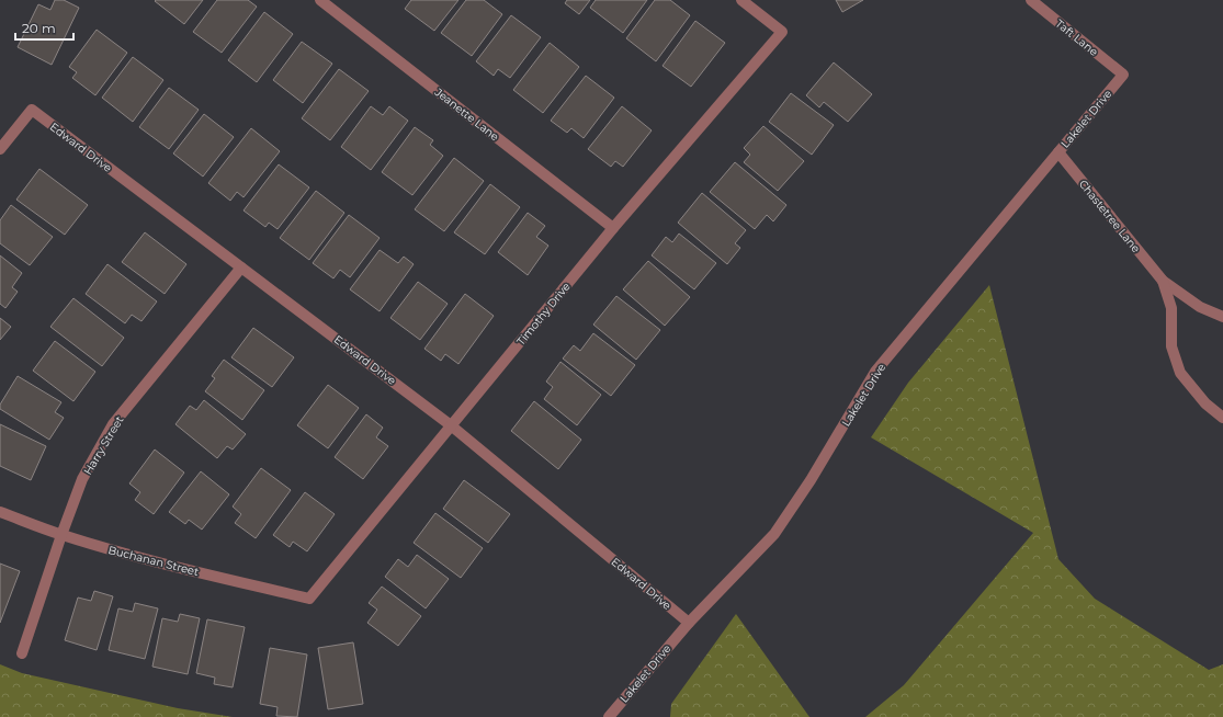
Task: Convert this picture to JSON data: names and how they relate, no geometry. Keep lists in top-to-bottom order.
{
  "streets": {
    "street": [
      "Taft Lane",
      "Jeanette Lane",
      "Lakelet Drive",
      "Edward Drive",
      "Chastetree Lane",
      "Timothy Drive",
      "Harry Street",
      "Buchanan Street"
    ]
  },
  "crossings": [
    ["Taft Lane", "Lakelet Drive"],
    ["Jeanette Lane", "Timothy Drive"],
    ["Lakelet Drive", "Edward Drive"],
    ["Lakelet Drive", "Chastetree Lane"],
    ["Edward Drive", "Timothy Drive"],
    ["Edward Drive", "Harry Street"],
    ["Timothy Drive", "Buchanan Street"],
    ["Harry Street", "Buchanan Street"]
  ],
  "scale_bar": "20 m"
}
